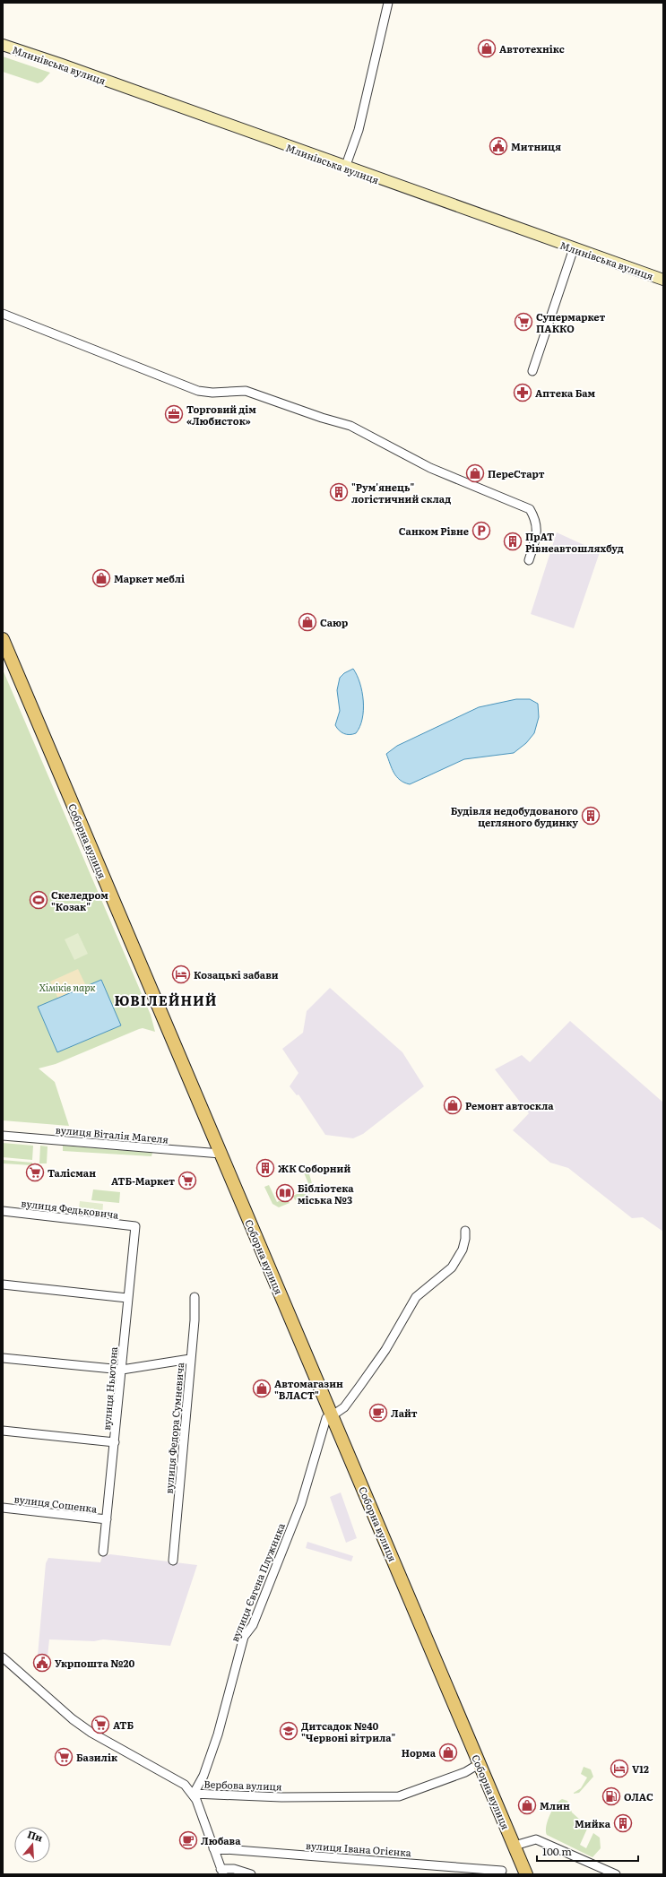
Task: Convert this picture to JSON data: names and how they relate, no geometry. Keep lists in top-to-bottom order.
{
  "streets": {
    "main road": ["Млинівська вулиця", "Соборна вулиця"],
    "street": [
      "вулиця Віталія Магеля",
      "вулиця Федьковича",
      "вулиця Ньютона",
      "вулиця Федора Сумневича",
      "вулиця Сошенка",
      "вулиця Євгена Плужника",
      "Вербова вулиця",
      "вулиця Івана Огієнка"
    ]
  },
  "crossings": [
    ["Соборна вулиця", "вулиця Віталія Магеля"],
    ["Соборна вулиця", "вулиця Євгена Плужника"],
    ["Соборна вулиця", "Вербова вулиця"],
    ["вулиця Федьковича", "вулиця Ньютона"],
    ["вулиця Ньютона", "вулиця Сошенка"],
    ["вулиця Євгена Плужника", "Вербова вулиця"]
  ],
  "districts": ["ЮВІЛЕЙНИЙ"],
  "parks": ["Хіміків парк"],
  "places": {
    "shop": [
      "Автотехнікс",
      "ПереСтарт",
      "Маркет меблі",
      "Саюр",
      "Ремонт автоскла",
      "Автомагазин \"ВЛАСТ\"",
      "Норма",
      "Млин"
    ],
    "public building": ["Митниця", "Укрпошта №20"],
    "supermarket": [
      "Супермаркет ПАККО",
      "Талісман",
      "АТБ-Маркет",
      "АТБ",
      "Базилік"
    ],
    "pharmacy": ["Аптека Бам"],
    "office": ["Торговий дім «Любисток»"],
    "building": [
      "\"Рум'янець\" логістичний склад",
      "ПрАТ Рівнеавтошляхбуд",
      "Будівля недобудованого цегляного будинку",
      "ЖК Соборний",
      "Мийка"
    ],
    "parking": ["Санком Рівне"],
    "sports": ["Скеледром \"Козак\""],
    "hotel": ["Козацькі забави", "V12"],
    "library": ["Бібліотека міська №3"],
    "cafe": ["Лайт", "Любава"],
    "school or university": ["Дитсадок №40 \"Червоні вітрила\""],
    "fuel station": ["ОЛАС"]
  },
  "scale_bar": "100 m",
  "north": "top"
}
